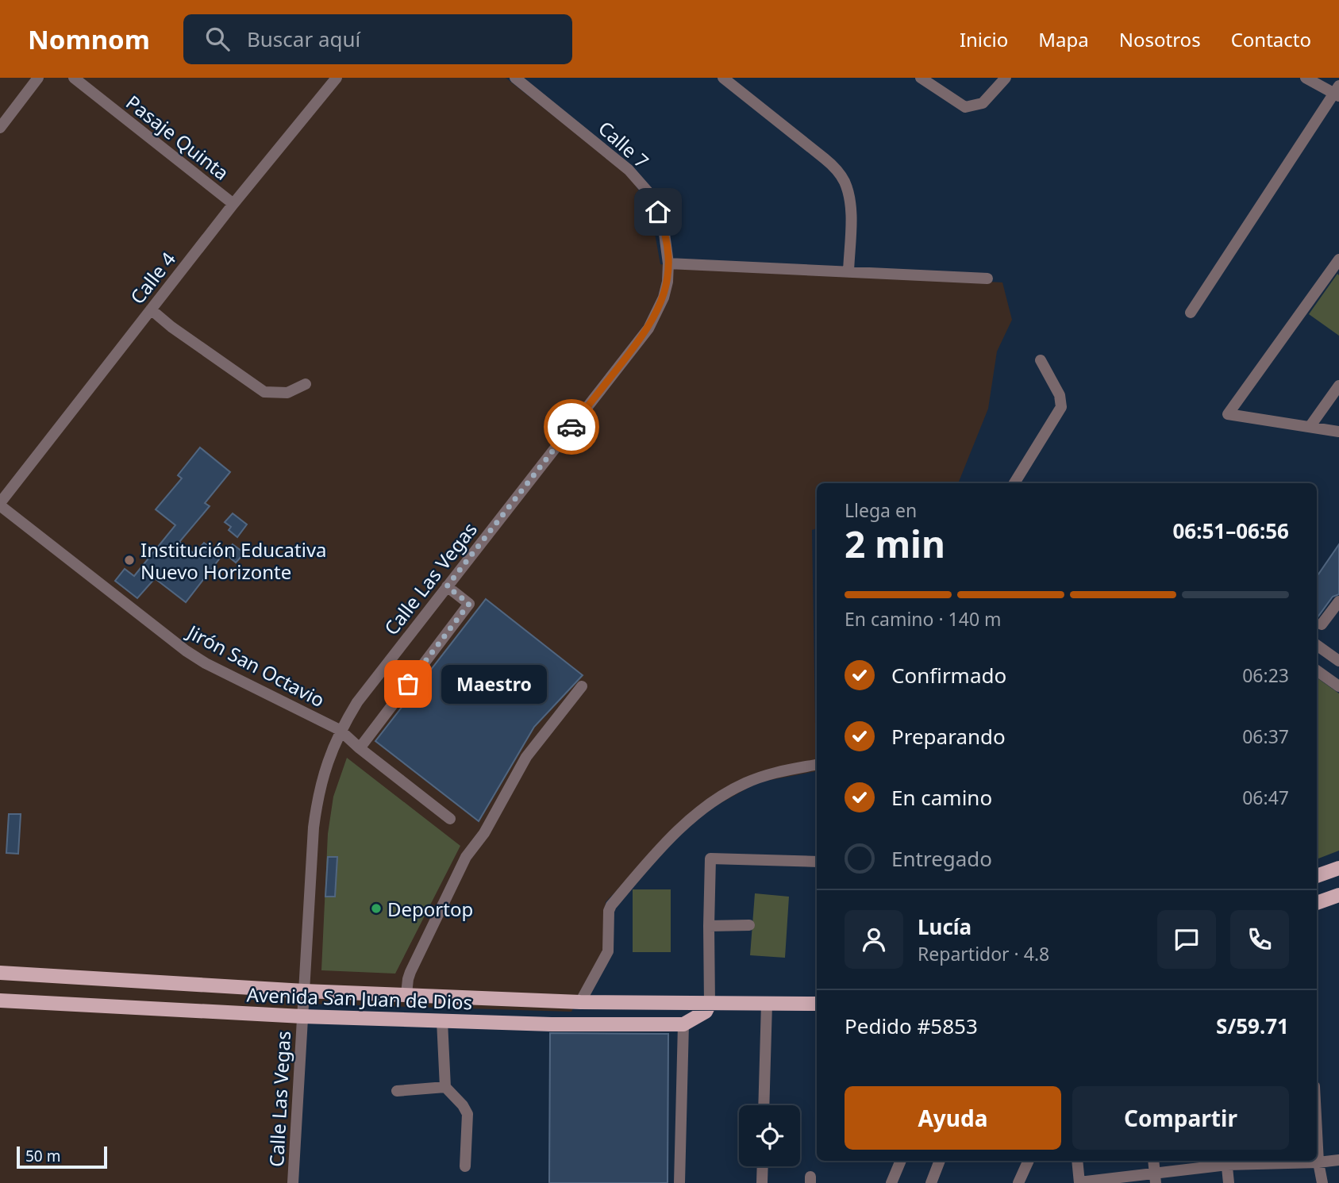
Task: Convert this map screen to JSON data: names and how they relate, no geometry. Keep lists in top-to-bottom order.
{
  "streets": {
    "main road": ["Avenida San Juan de Dios"],
    "street": [
      "Pasaje Quinta",
      "Calle 7",
      "Calle 4",
      "Calle Las Vegas",
      "Jirón San Octavio"
    ]
  },
  "crossings": [
    ["Pasaje Quinta", "Calle 4"],
    ["Calle 7", "Calle Las Vegas"],
    ["Calle 4", "Jirón San Octavio"],
    ["Calle Las Vegas", "Jirón San Octavio"],
    ["Calle Las Vegas", "Avenida San Juan de Dios"]
  ],
  "places": ["Institución Educativa Nuevo Horizonte", "Maestro", "Deportop"],
  "scale_bar": "50 m",
  "page": {
    "header": "Nomnom",
    "search": "Buscar aquí",
    "nav": [
      "Inicio",
      "Mapa",
      "Nosotros",
      "Contacto"
    ],
    "heading": ["2 min", "Llega en", "06:51–06:56"],
    "panel": [
      "Lucía",
      "Repartidor · 4.8",
      "Pedido #5853",
      "S/59.71"
    ],
    "bar": "En camino · 140 m",
    "list": [
      ["Confirmado", "06:23"],
      ["Preparando", "06:37"],
      ["En camino", "06:47"],
      "Entregado"
    ],
    "bubble": "Maestro",
    "buttons": ["Ayuda", "Compartir"],
    "scale": "50 m"
  }
}
